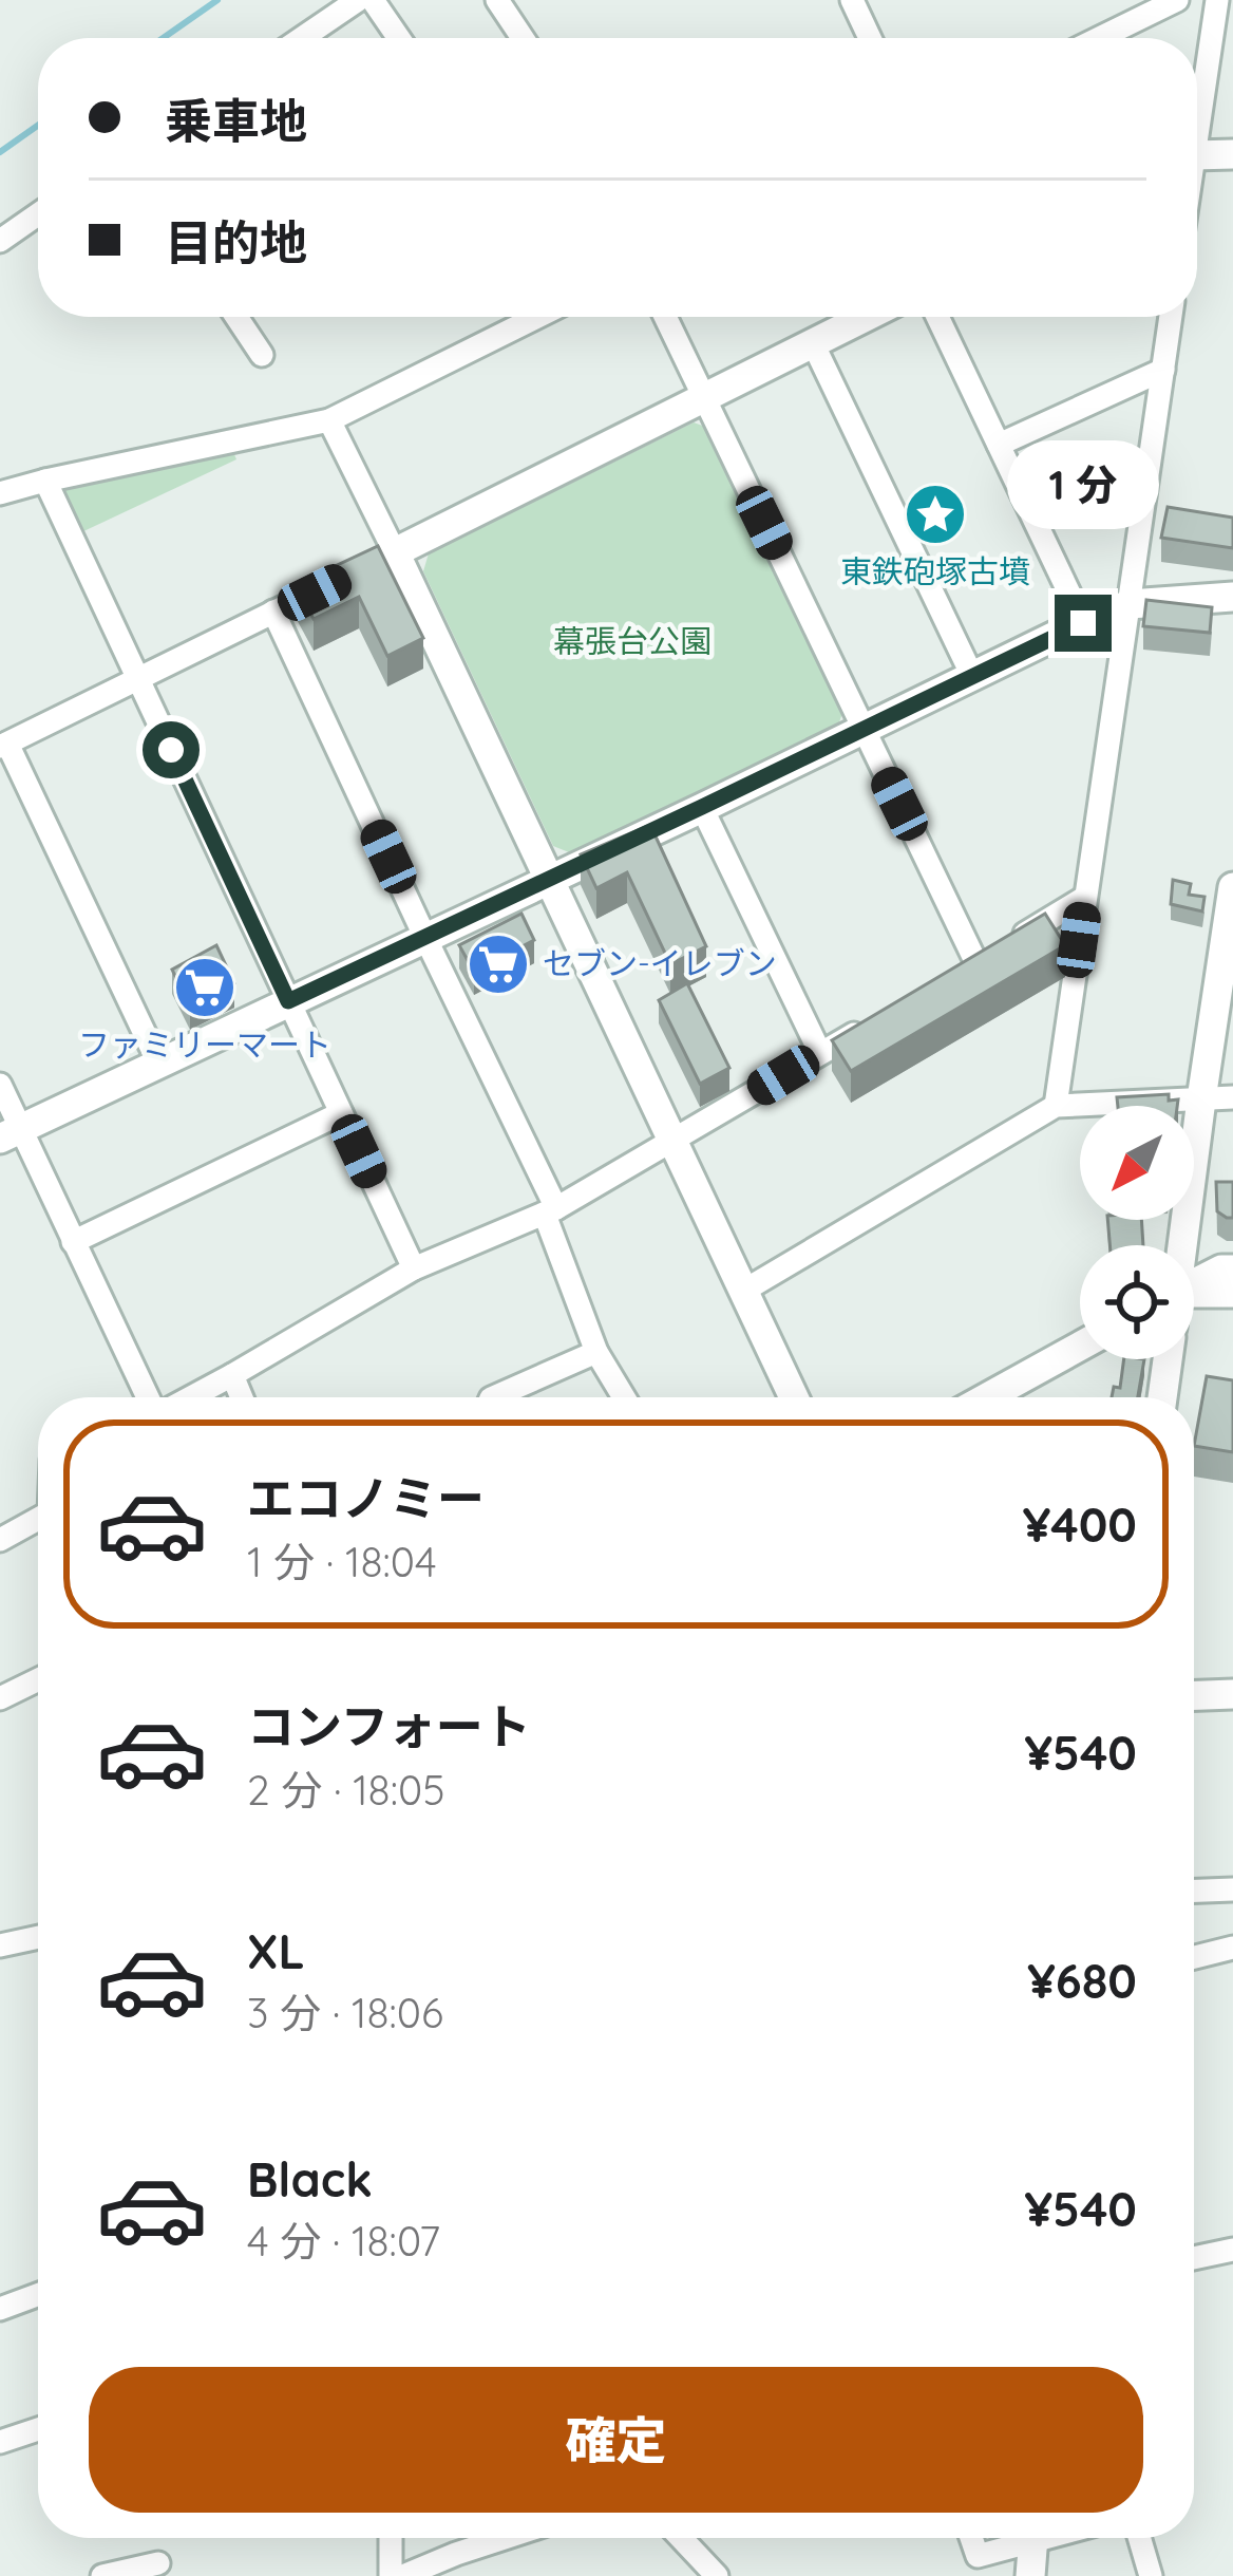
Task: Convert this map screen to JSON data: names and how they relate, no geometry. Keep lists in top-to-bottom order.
{
  "parks": ["幕張台公園"],
  "places": {
    "place": ["東鉄砲塚古墳"],
    "supermarket": ["セブン-イレブン", "ファミリーマート"]
  },
  "north": "bottom left",
  "page": {
    "banner": ["乗車地", "目的地"],
    "bubble": "1 分",
    "list": [
      {
        "name": "エコノミー",
        "note": "1 分 · 18:04",
        "value": "¥400"
      },
      {
        "name": "コンフォート",
        "note": "2 分 · 18:05",
        "value": "¥540"
      },
      {
        "name": "XL",
        "note": "3 分 · 18:06",
        "value": "¥680"
      },
      {
        "name": "Black",
        "note": "4 分 · 18:07",
        "value": "¥540"
      }
    ],
    "buttons": "確定"
  }
}
